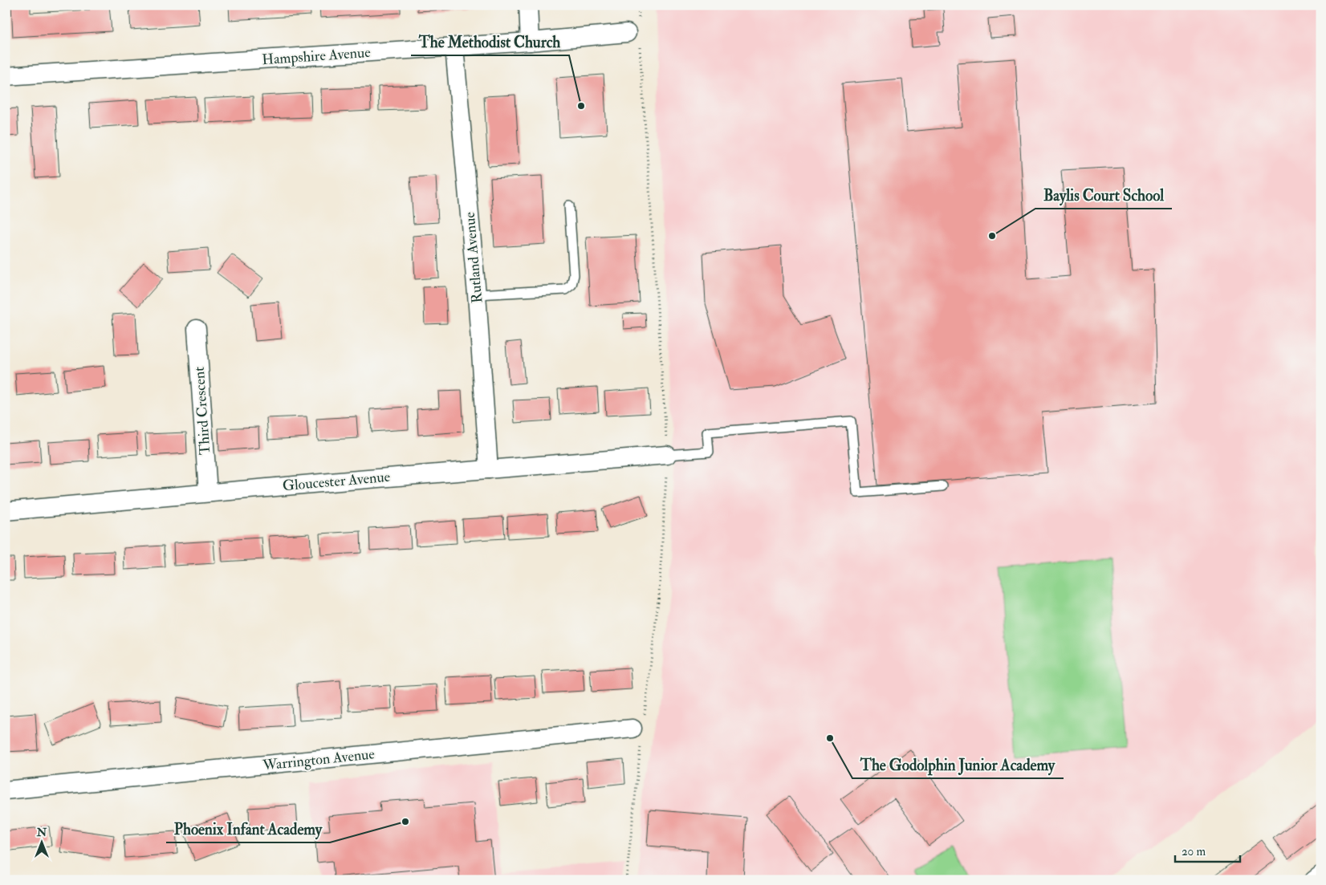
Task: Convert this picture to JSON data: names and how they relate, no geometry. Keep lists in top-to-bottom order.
{
  "streets": {
    "street": [
      "Hampshire Avenue",
      "Rutland Avenue",
      "Third Crescent",
      "Gloucester Avenue",
      "Warrington Avenue"
    ]
  },
  "crossings": [
    ["Hampshire Avenue", "Rutland Avenue"],
    ["Rutland Avenue", "Gloucester Avenue"],
    ["Third Crescent", "Gloucester Avenue"]
  ],
  "places": [
    "The Methodist Church",
    "Baylis Court School",
    "The Godolphin Junior Academy",
    "Phoenix Infant Academy"
  ],
  "scale_bar": "20 m",
  "north": "top"
}
